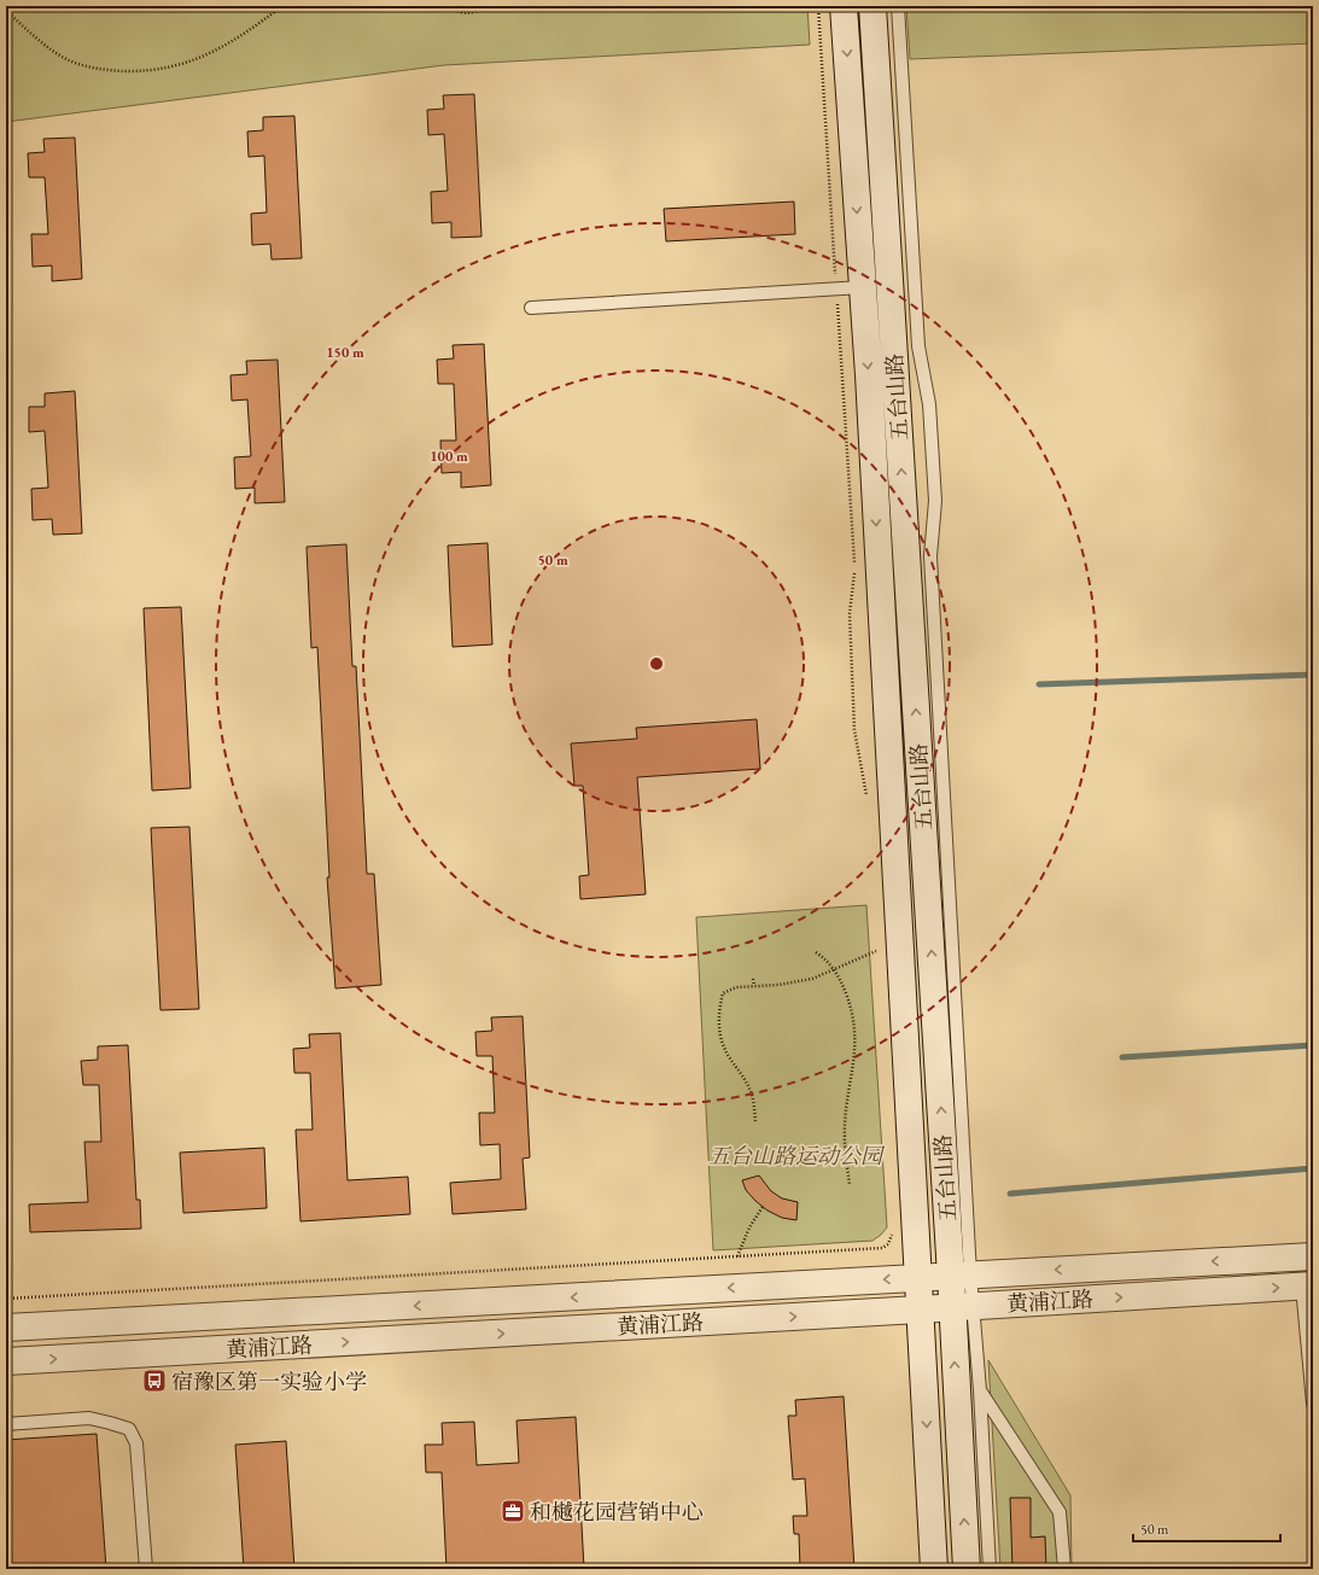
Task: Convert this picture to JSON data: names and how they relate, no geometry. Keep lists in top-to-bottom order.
{
  "streets": {
    "main road": ["五台山路", "黄浦江路"]
  },
  "crossings": [
    ["五台山路", "黄浦江路"]
  ],
  "parks": ["五台山路运动公园"],
  "places": {
    "bus stop": ["宿豫区第一实验小学"],
    "office": ["和樾花园营销中心"]
  },
  "scale_bar": "50 m",
  "rings": ["150 m", "100 m", "50 m"]
}
